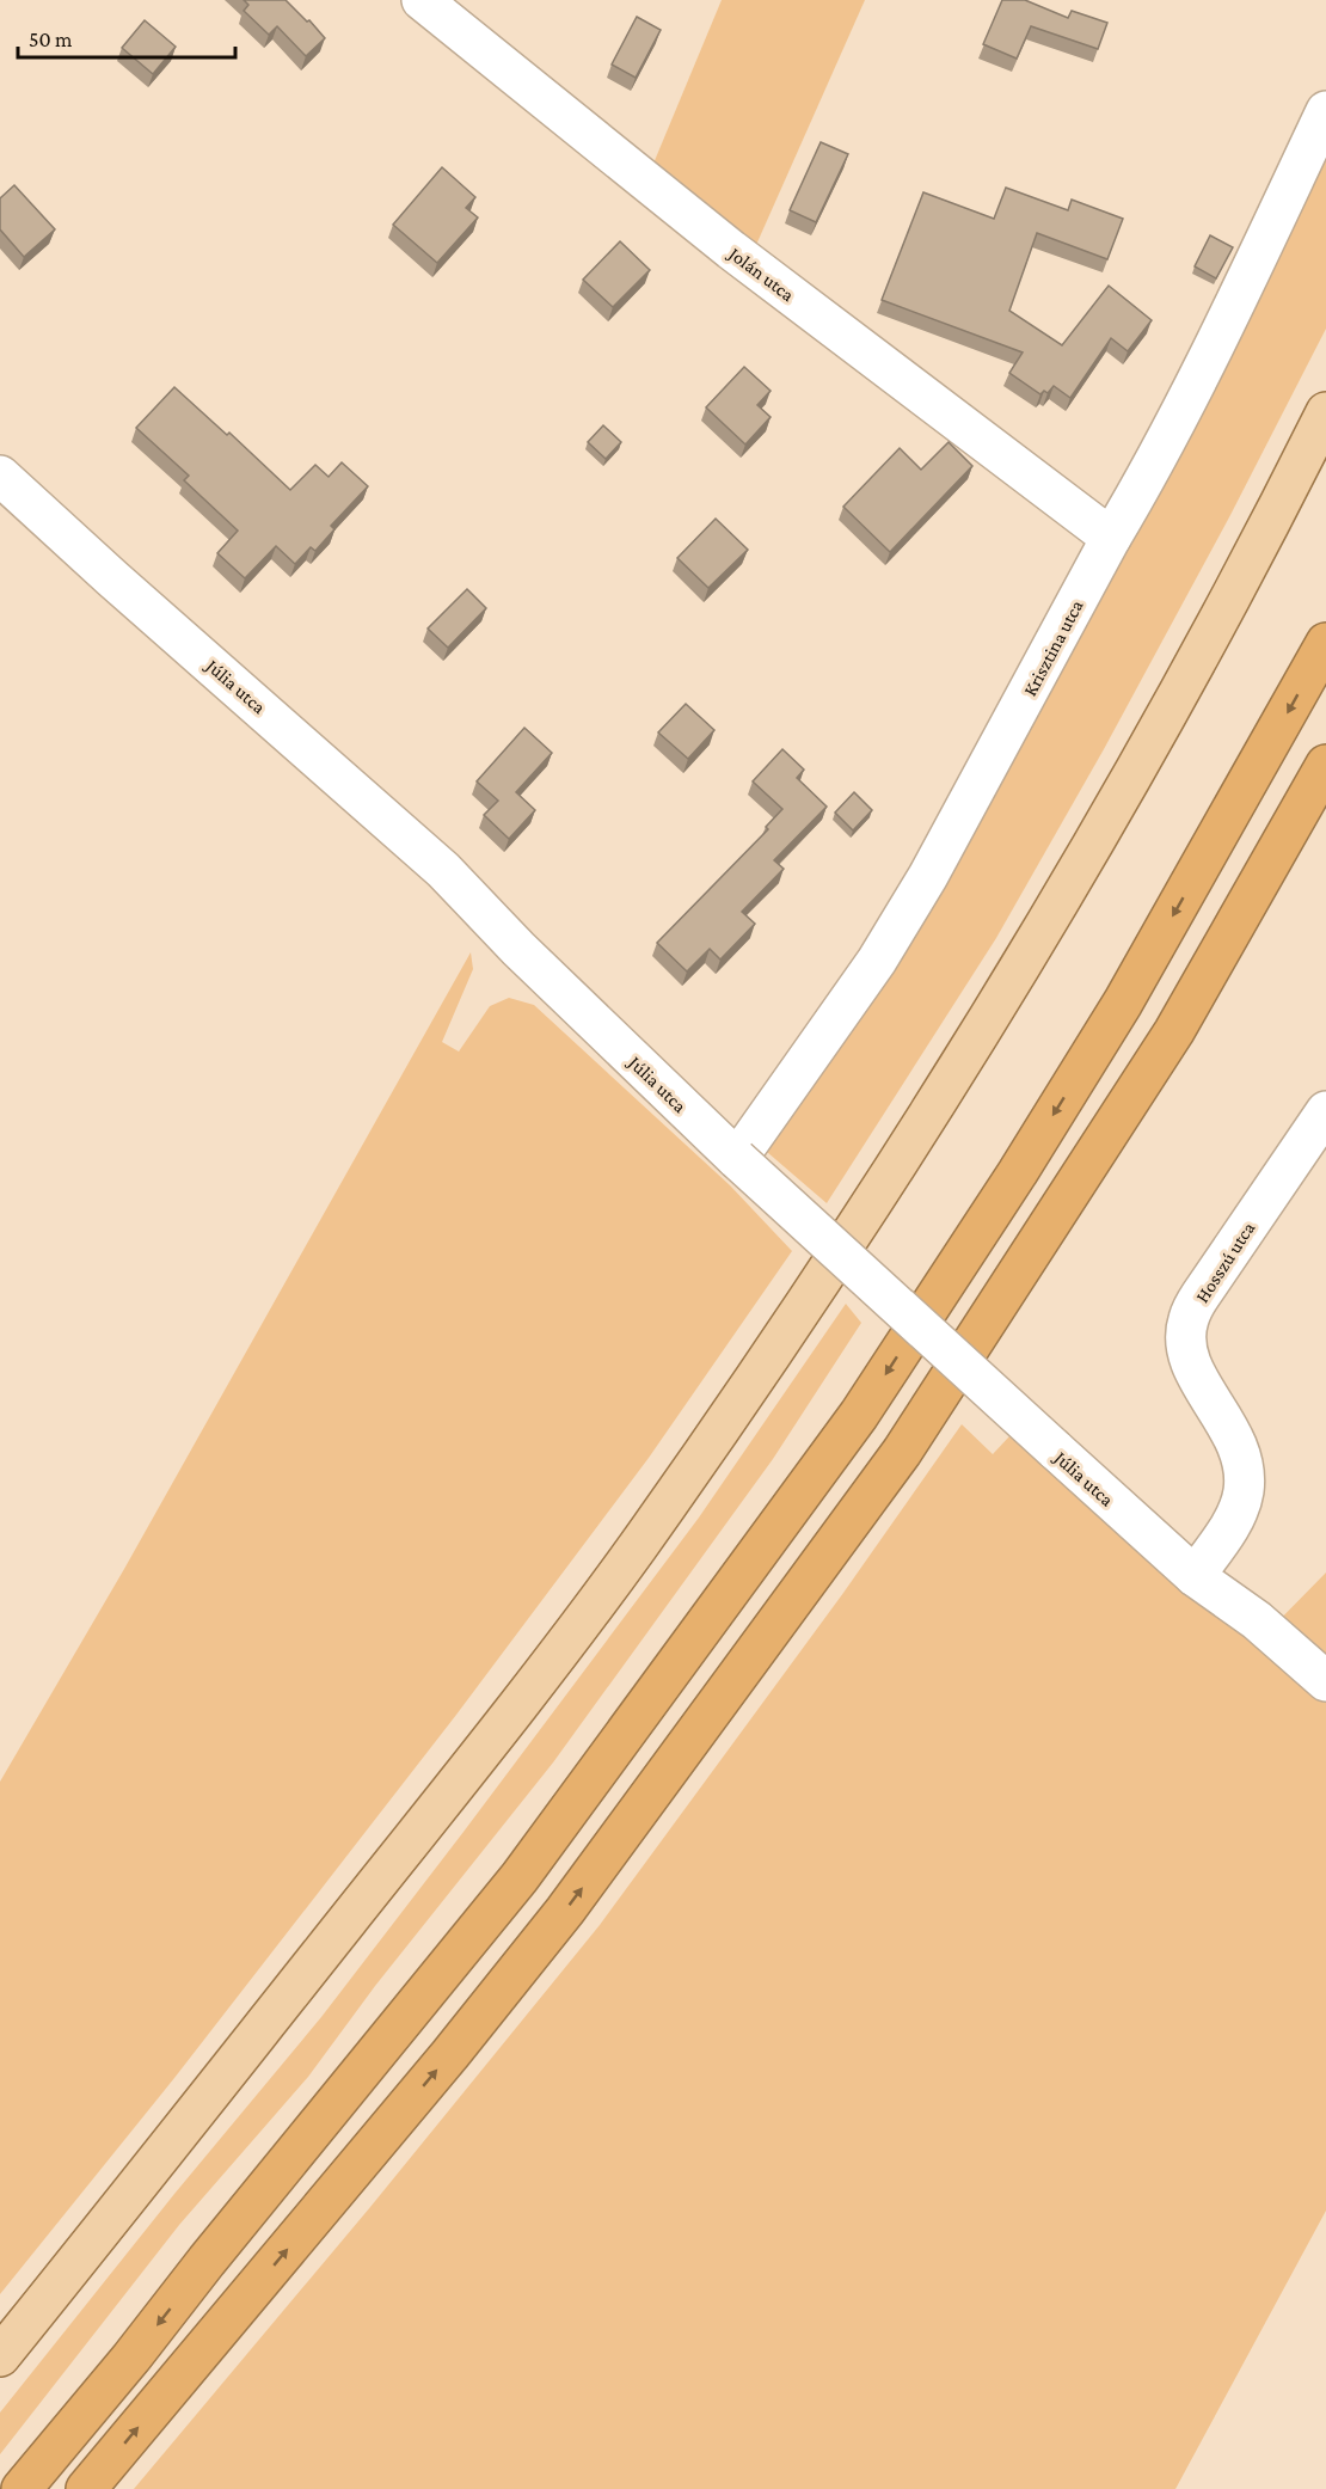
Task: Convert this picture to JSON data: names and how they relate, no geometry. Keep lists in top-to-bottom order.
{
  "streets": {
    "street": [
      "Jolán utca",
      "Krisztina utca",
      "Júlia utca",
      "Hosszú utca"
    ]
  },
  "crossings": [
    ["Jolán utca", "Krisztina utca"],
    ["Krisztina utca", "Júlia utca"],
    ["Júlia utca", "Hosszú utca"]
  ],
  "scale_bar": "50 m"
}
